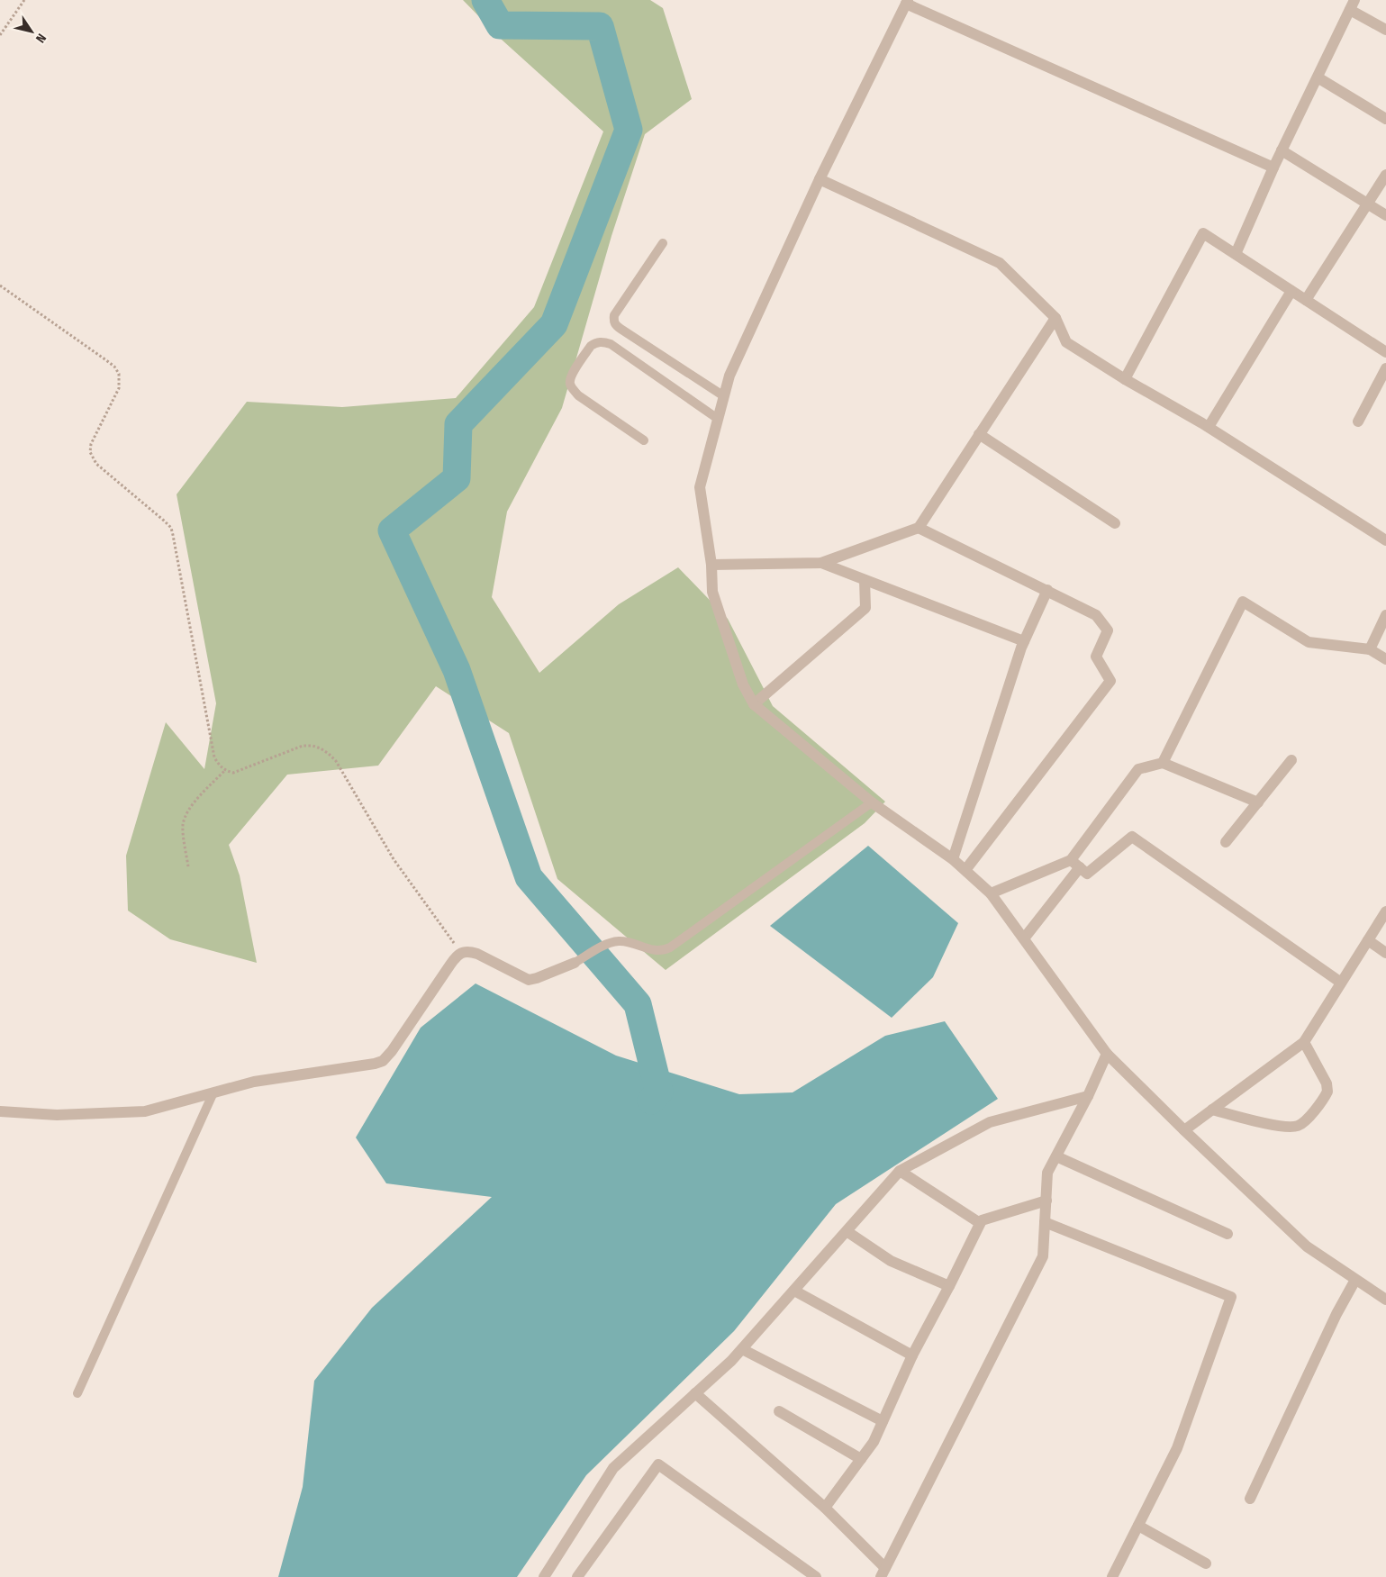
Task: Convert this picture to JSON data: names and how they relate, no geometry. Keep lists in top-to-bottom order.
{
  "north": "bottom right"
}
